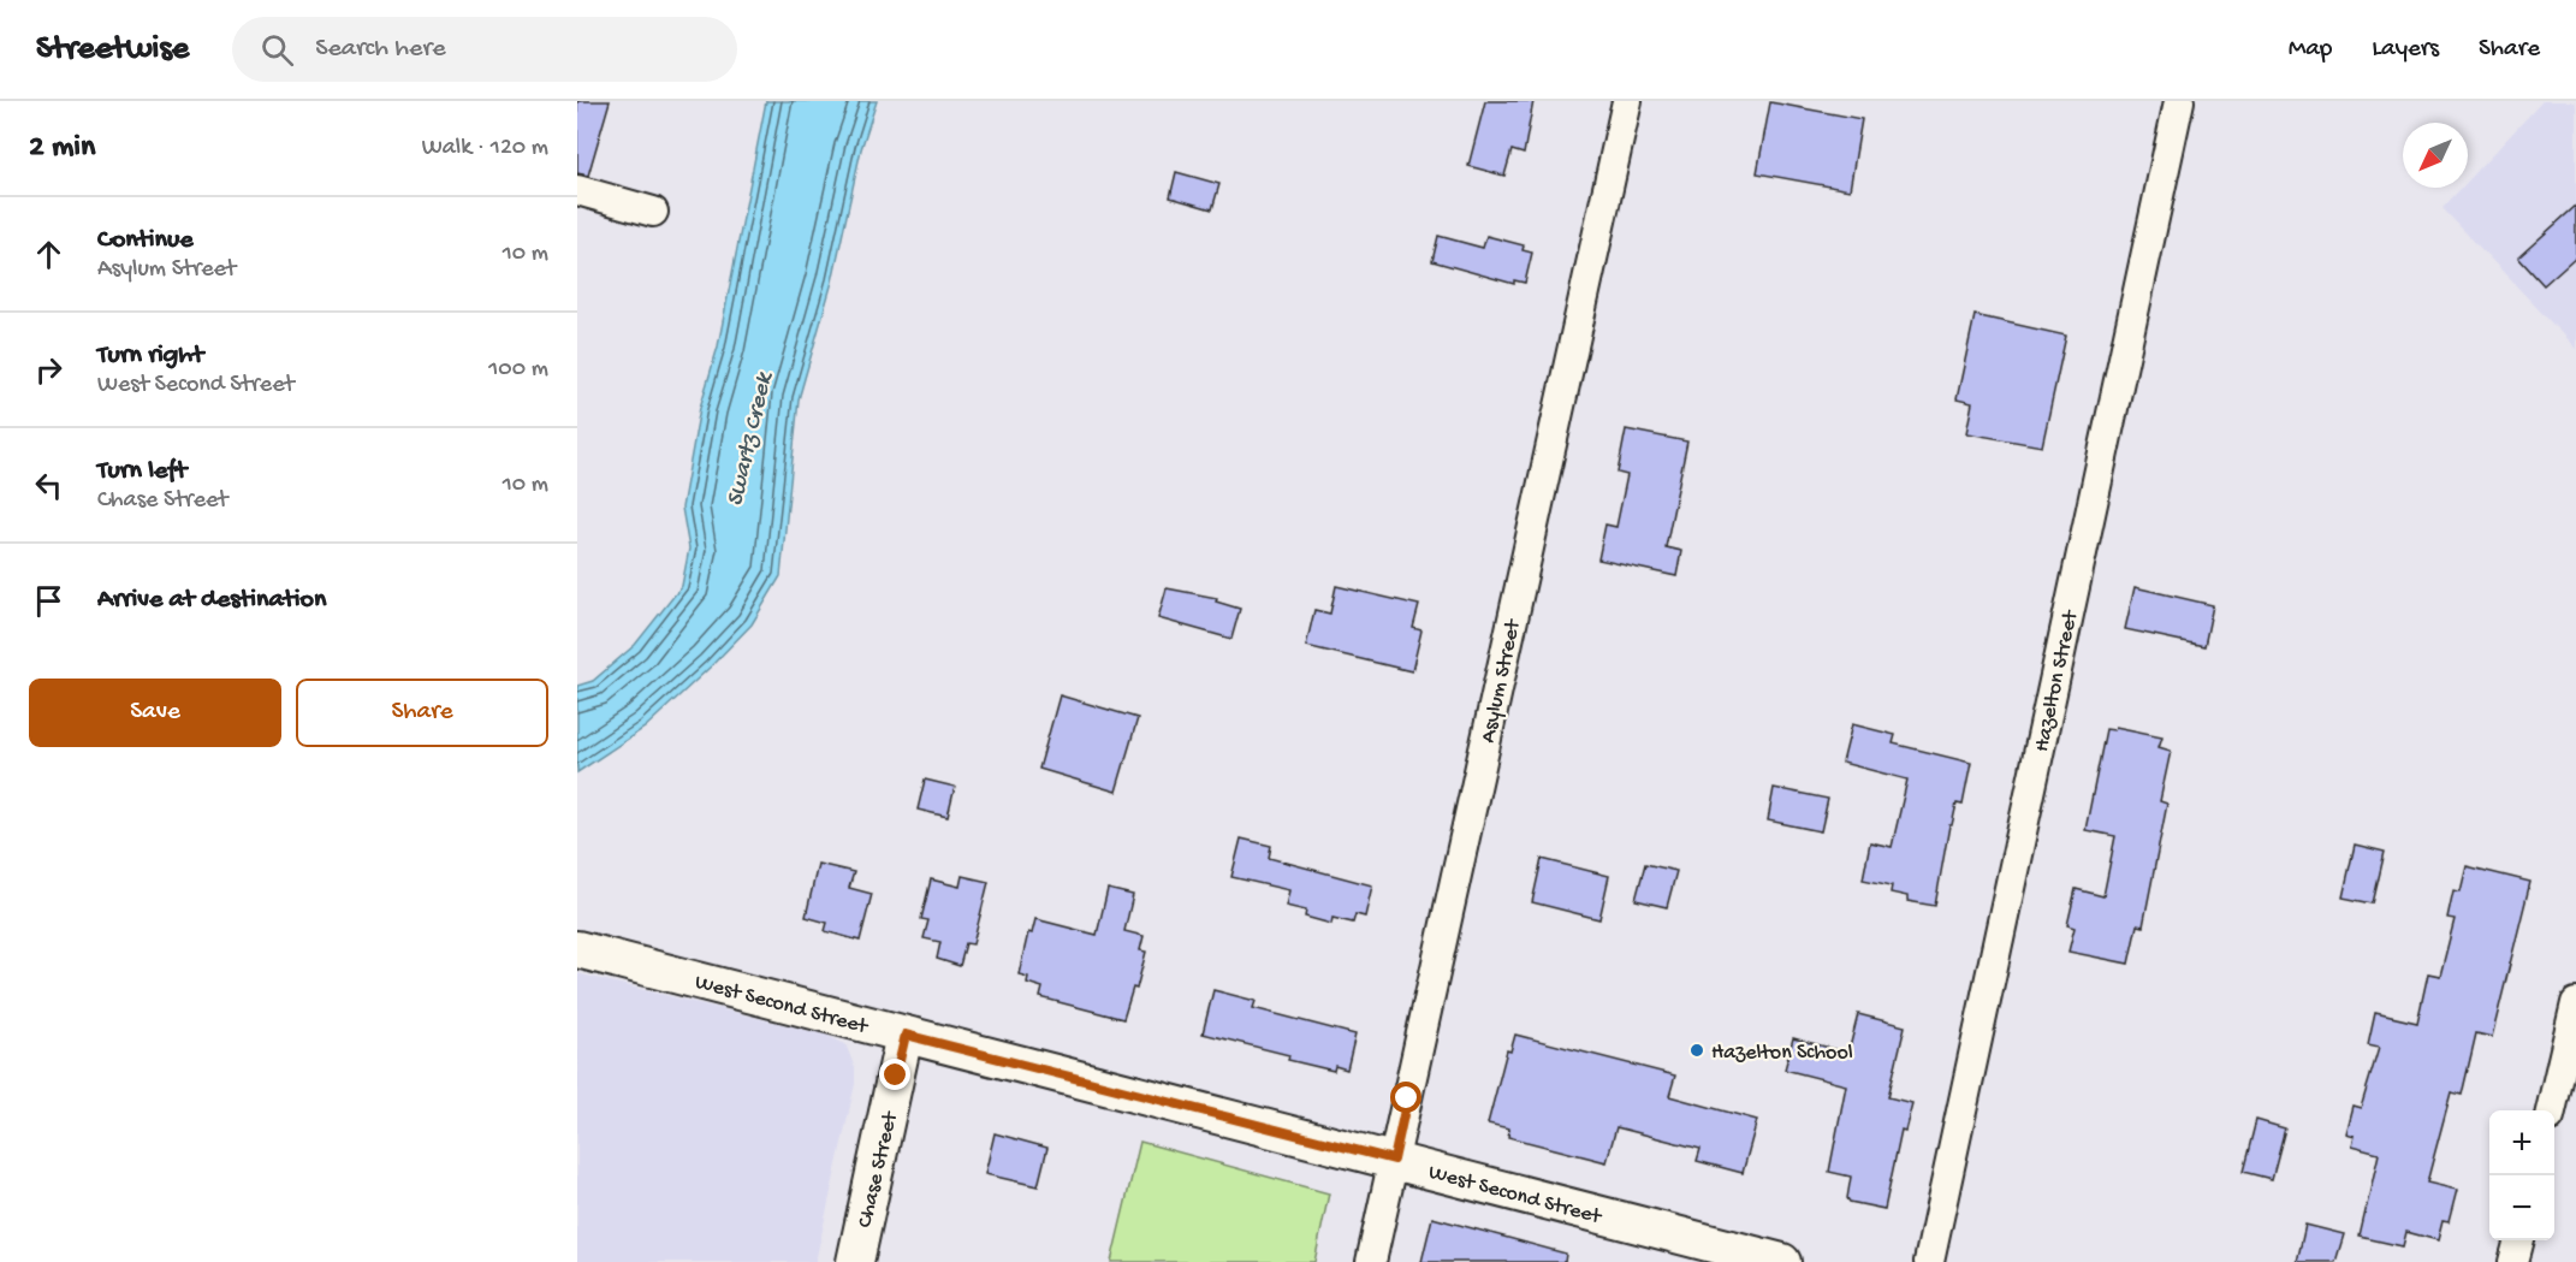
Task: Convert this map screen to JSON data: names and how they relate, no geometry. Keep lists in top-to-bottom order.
{
  "streets": {
    "street": [
      "Asylum Street",
      "Hazelton Street",
      "West Second Street",
      "Chase Street"
    ]
  },
  "crossings": [
    ["Asylum Street", "West Second Street"],
    ["West Second Street", "Chase Street"]
  ],
  "water": ["Swartz Creek"],
  "places": ["Hazelton School"],
  "north": "bottom left",
  "page": {
    "header": "Streetwise",
    "search": "Search here",
    "nav": ["Map", "Layers", "Share"],
    "heading": ["2 min", "Walk · 120 m"],
    "list": [
      ["Continue", "Asylum Street", "10 m"],
      ["Turn right", "West Second Street", "100 m"],
      ["Turn left", "Chase Street", "10 m"],
      "Arrive at destination"
    ],
    "buttons": ["Save", "Share"],
    "map_buttons": ["+", "−"]
  }
}
